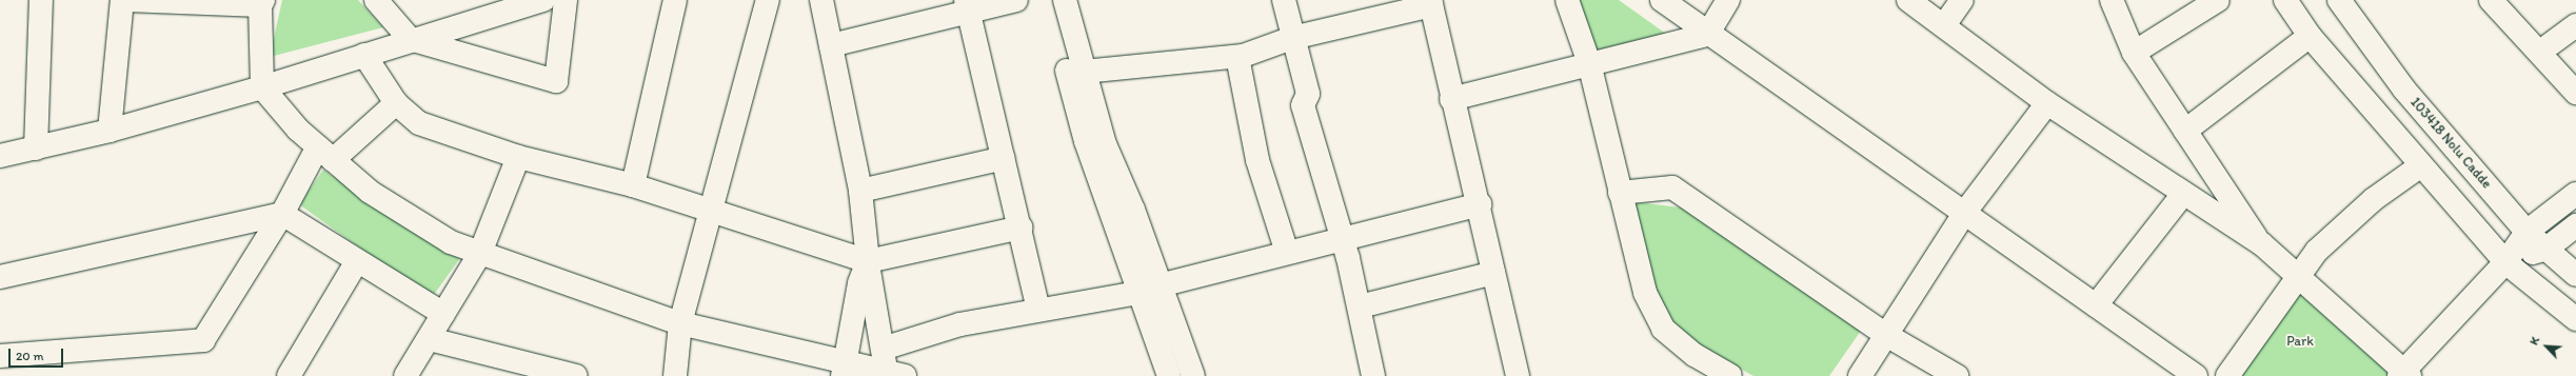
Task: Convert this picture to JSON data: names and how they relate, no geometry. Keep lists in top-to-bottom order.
{
  "streets": {
    "street": ["103418 Nolu Cadde"]
  },
  "parks": ["Park"],
  "scale_bar": "20 m",
  "north": "top left"
}
